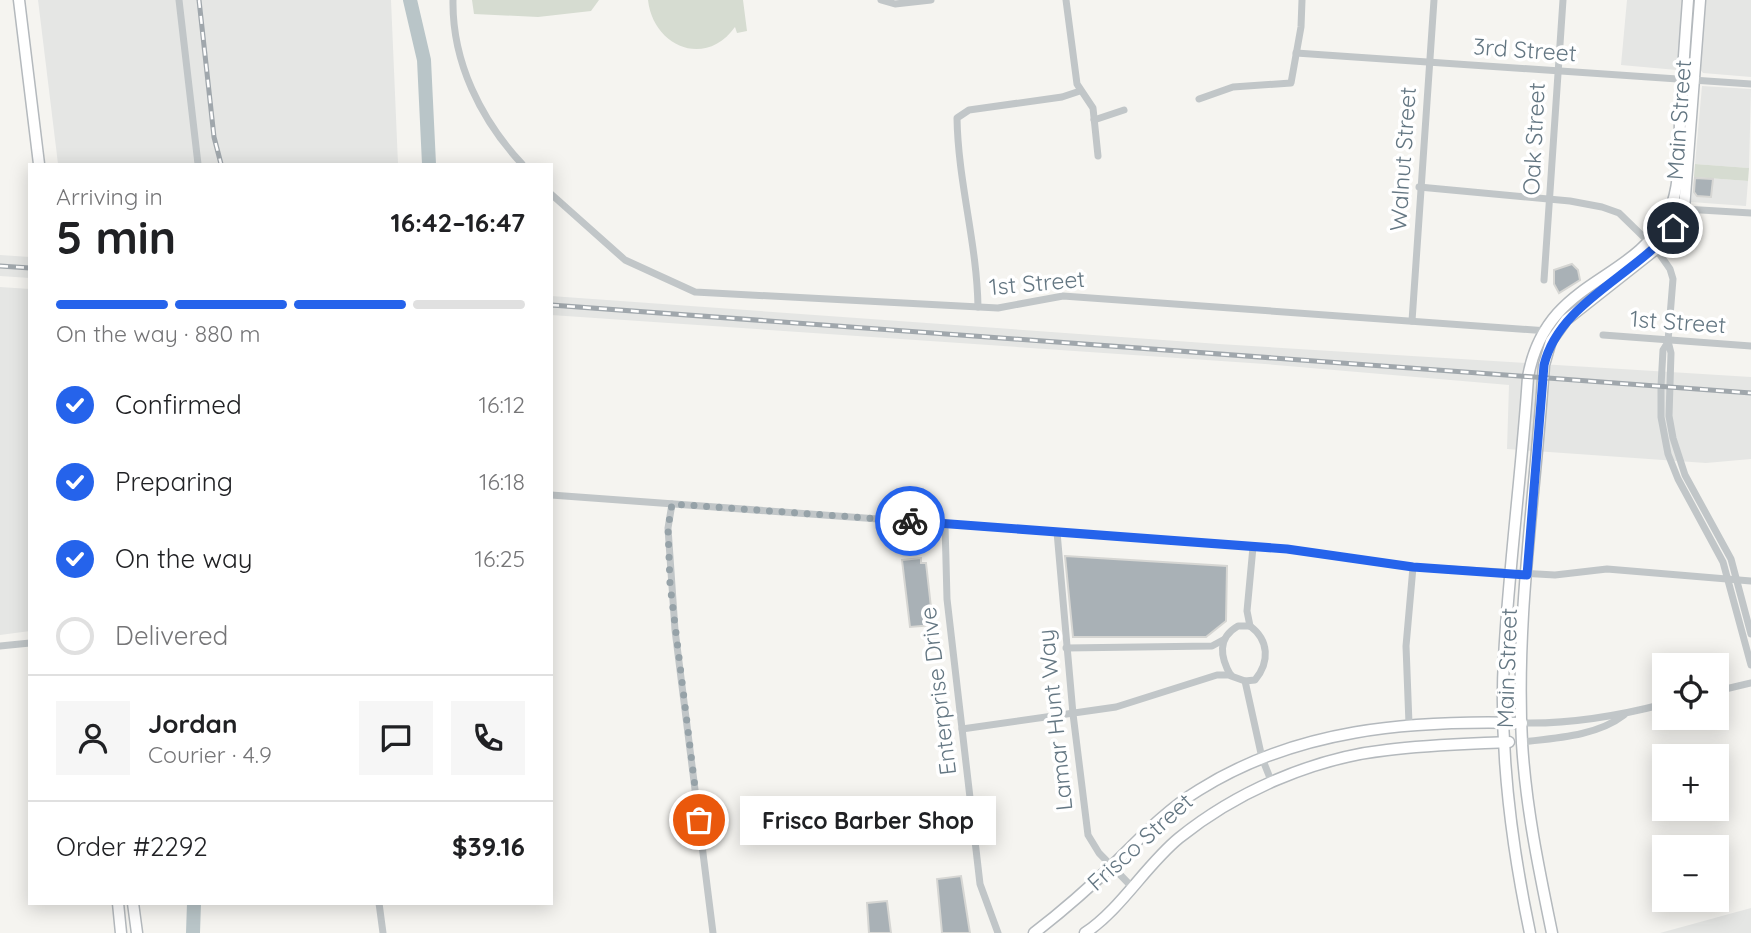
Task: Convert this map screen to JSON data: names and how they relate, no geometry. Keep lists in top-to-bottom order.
{
  "streets": {
    "main road": ["Main Street", "Frisco Street"],
    "street": [
      "3rd Street",
      "Oak Street",
      "Walnut Street",
      "1st Street",
      "Enterprise Drive",
      "Lamar Hunt Way"
    ]
  },
  "crossings": [
    ["3rd Street", "Main Street"],
    ["3rd Street", "Oak Street"],
    ["3rd Street", "Walnut Street"],
    ["Main Street", "1st Street"],
    ["Main Street", "Frisco Street"],
    ["Walnut Street", "1st Street"],
    ["Lamar Hunt Way", "Frisco Street"]
  ],
  "places": ["Frisco Barber Shop"],
  "page": {
    "heading": ["5 min", "Arriving in", "16:42–16:47"],
    "panel": [
      "Jordan",
      "Courier · 4.9",
      "Order #2292",
      "$39.16"
    ],
    "bar": "On the way · 880 m",
    "list": [
      ["Confirmed", "16:12"],
      ["Preparing", "16:18"],
      ["On the way", "16:25"],
      "Delivered"
    ],
    "map_buttons": ["+", "−"],
    "bubble": "Frisco Barber Shop"
  }
}
